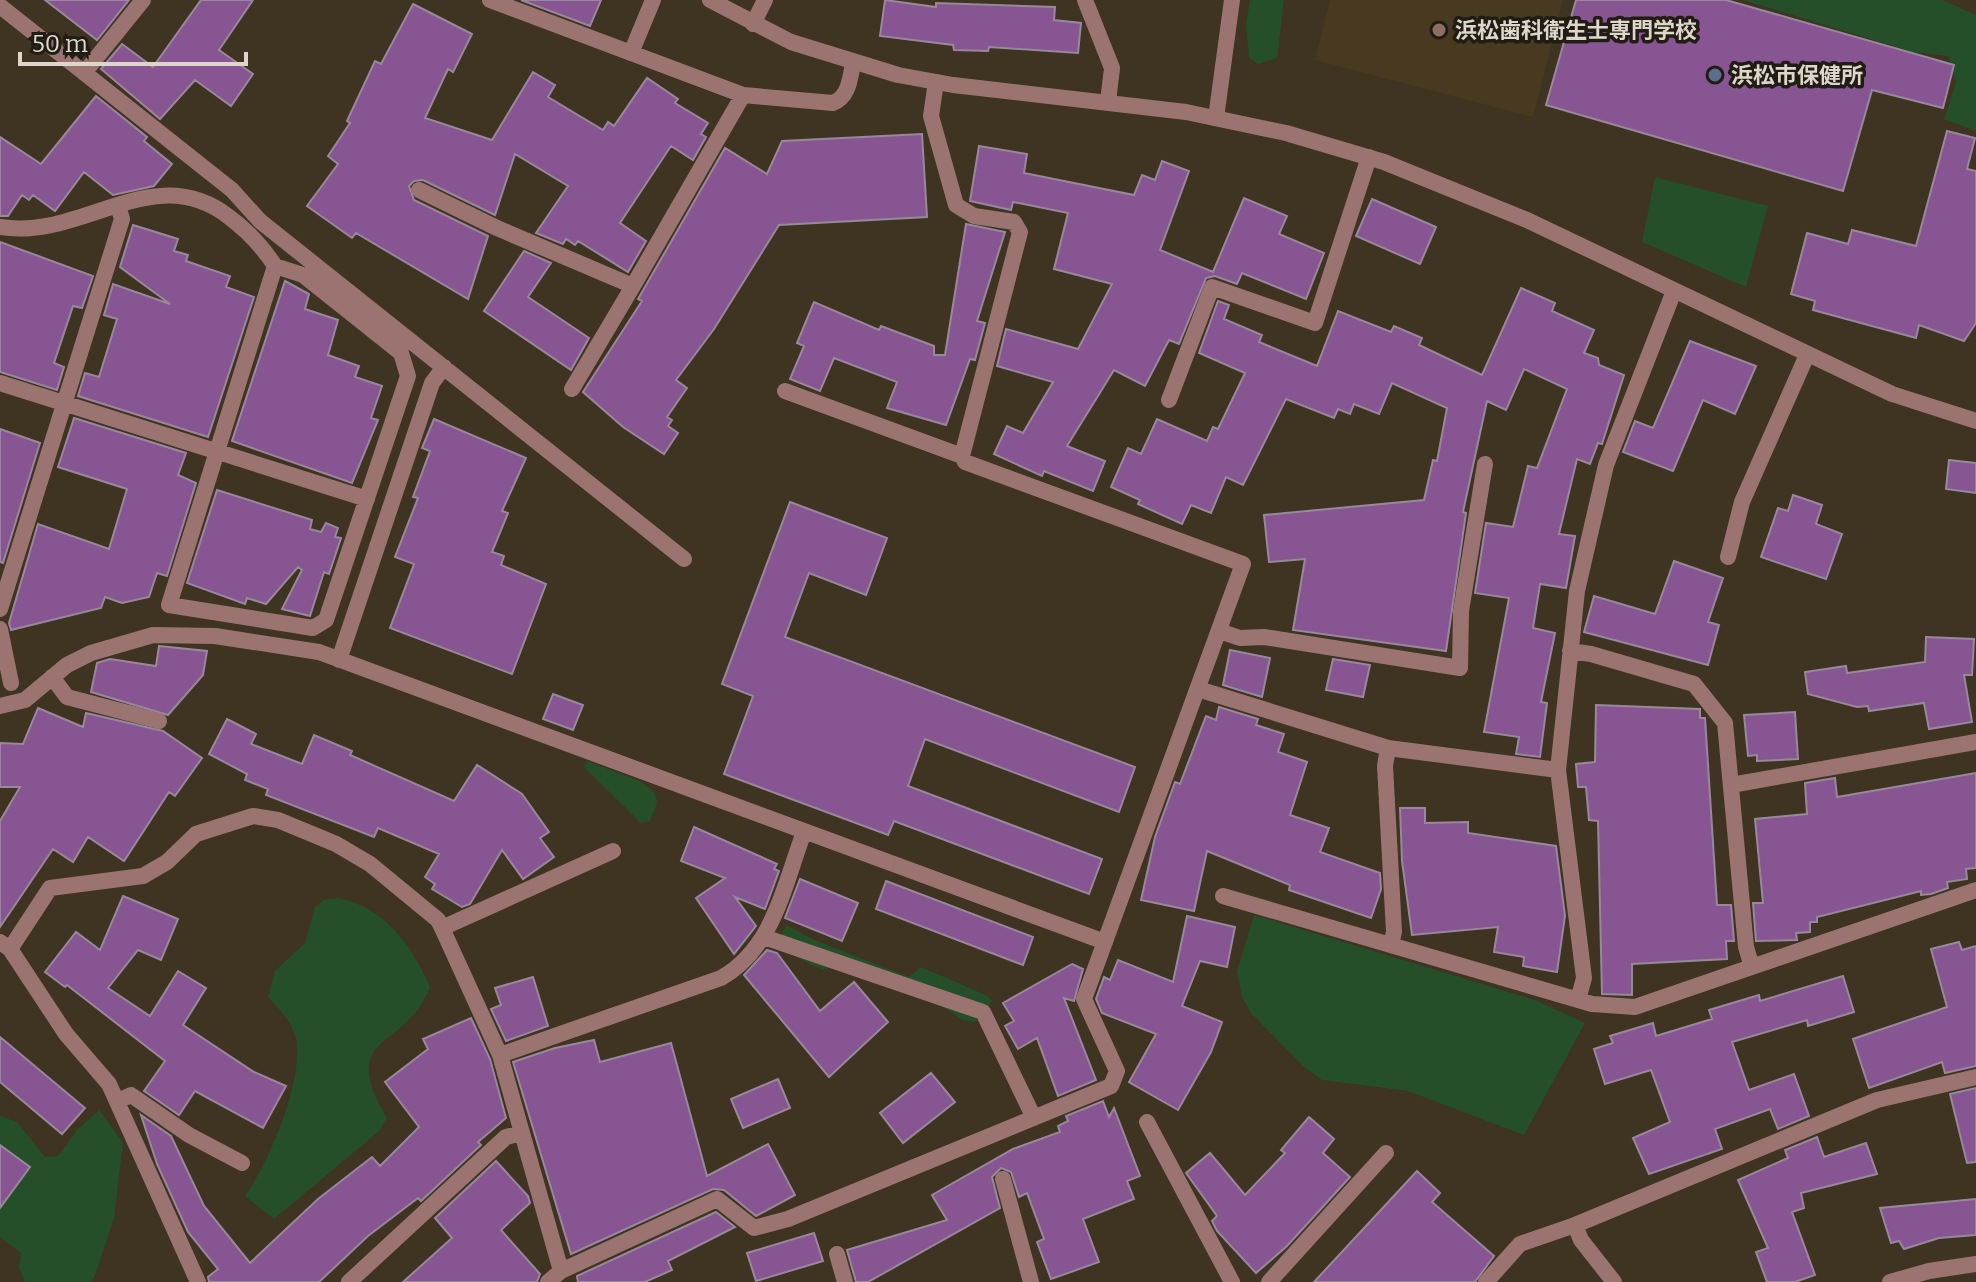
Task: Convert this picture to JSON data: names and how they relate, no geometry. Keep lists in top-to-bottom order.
{
  "places": ["浜松歯科衛生士専門学校", "浜松市保健所"],
  "scale_bar": "50 m"
}
